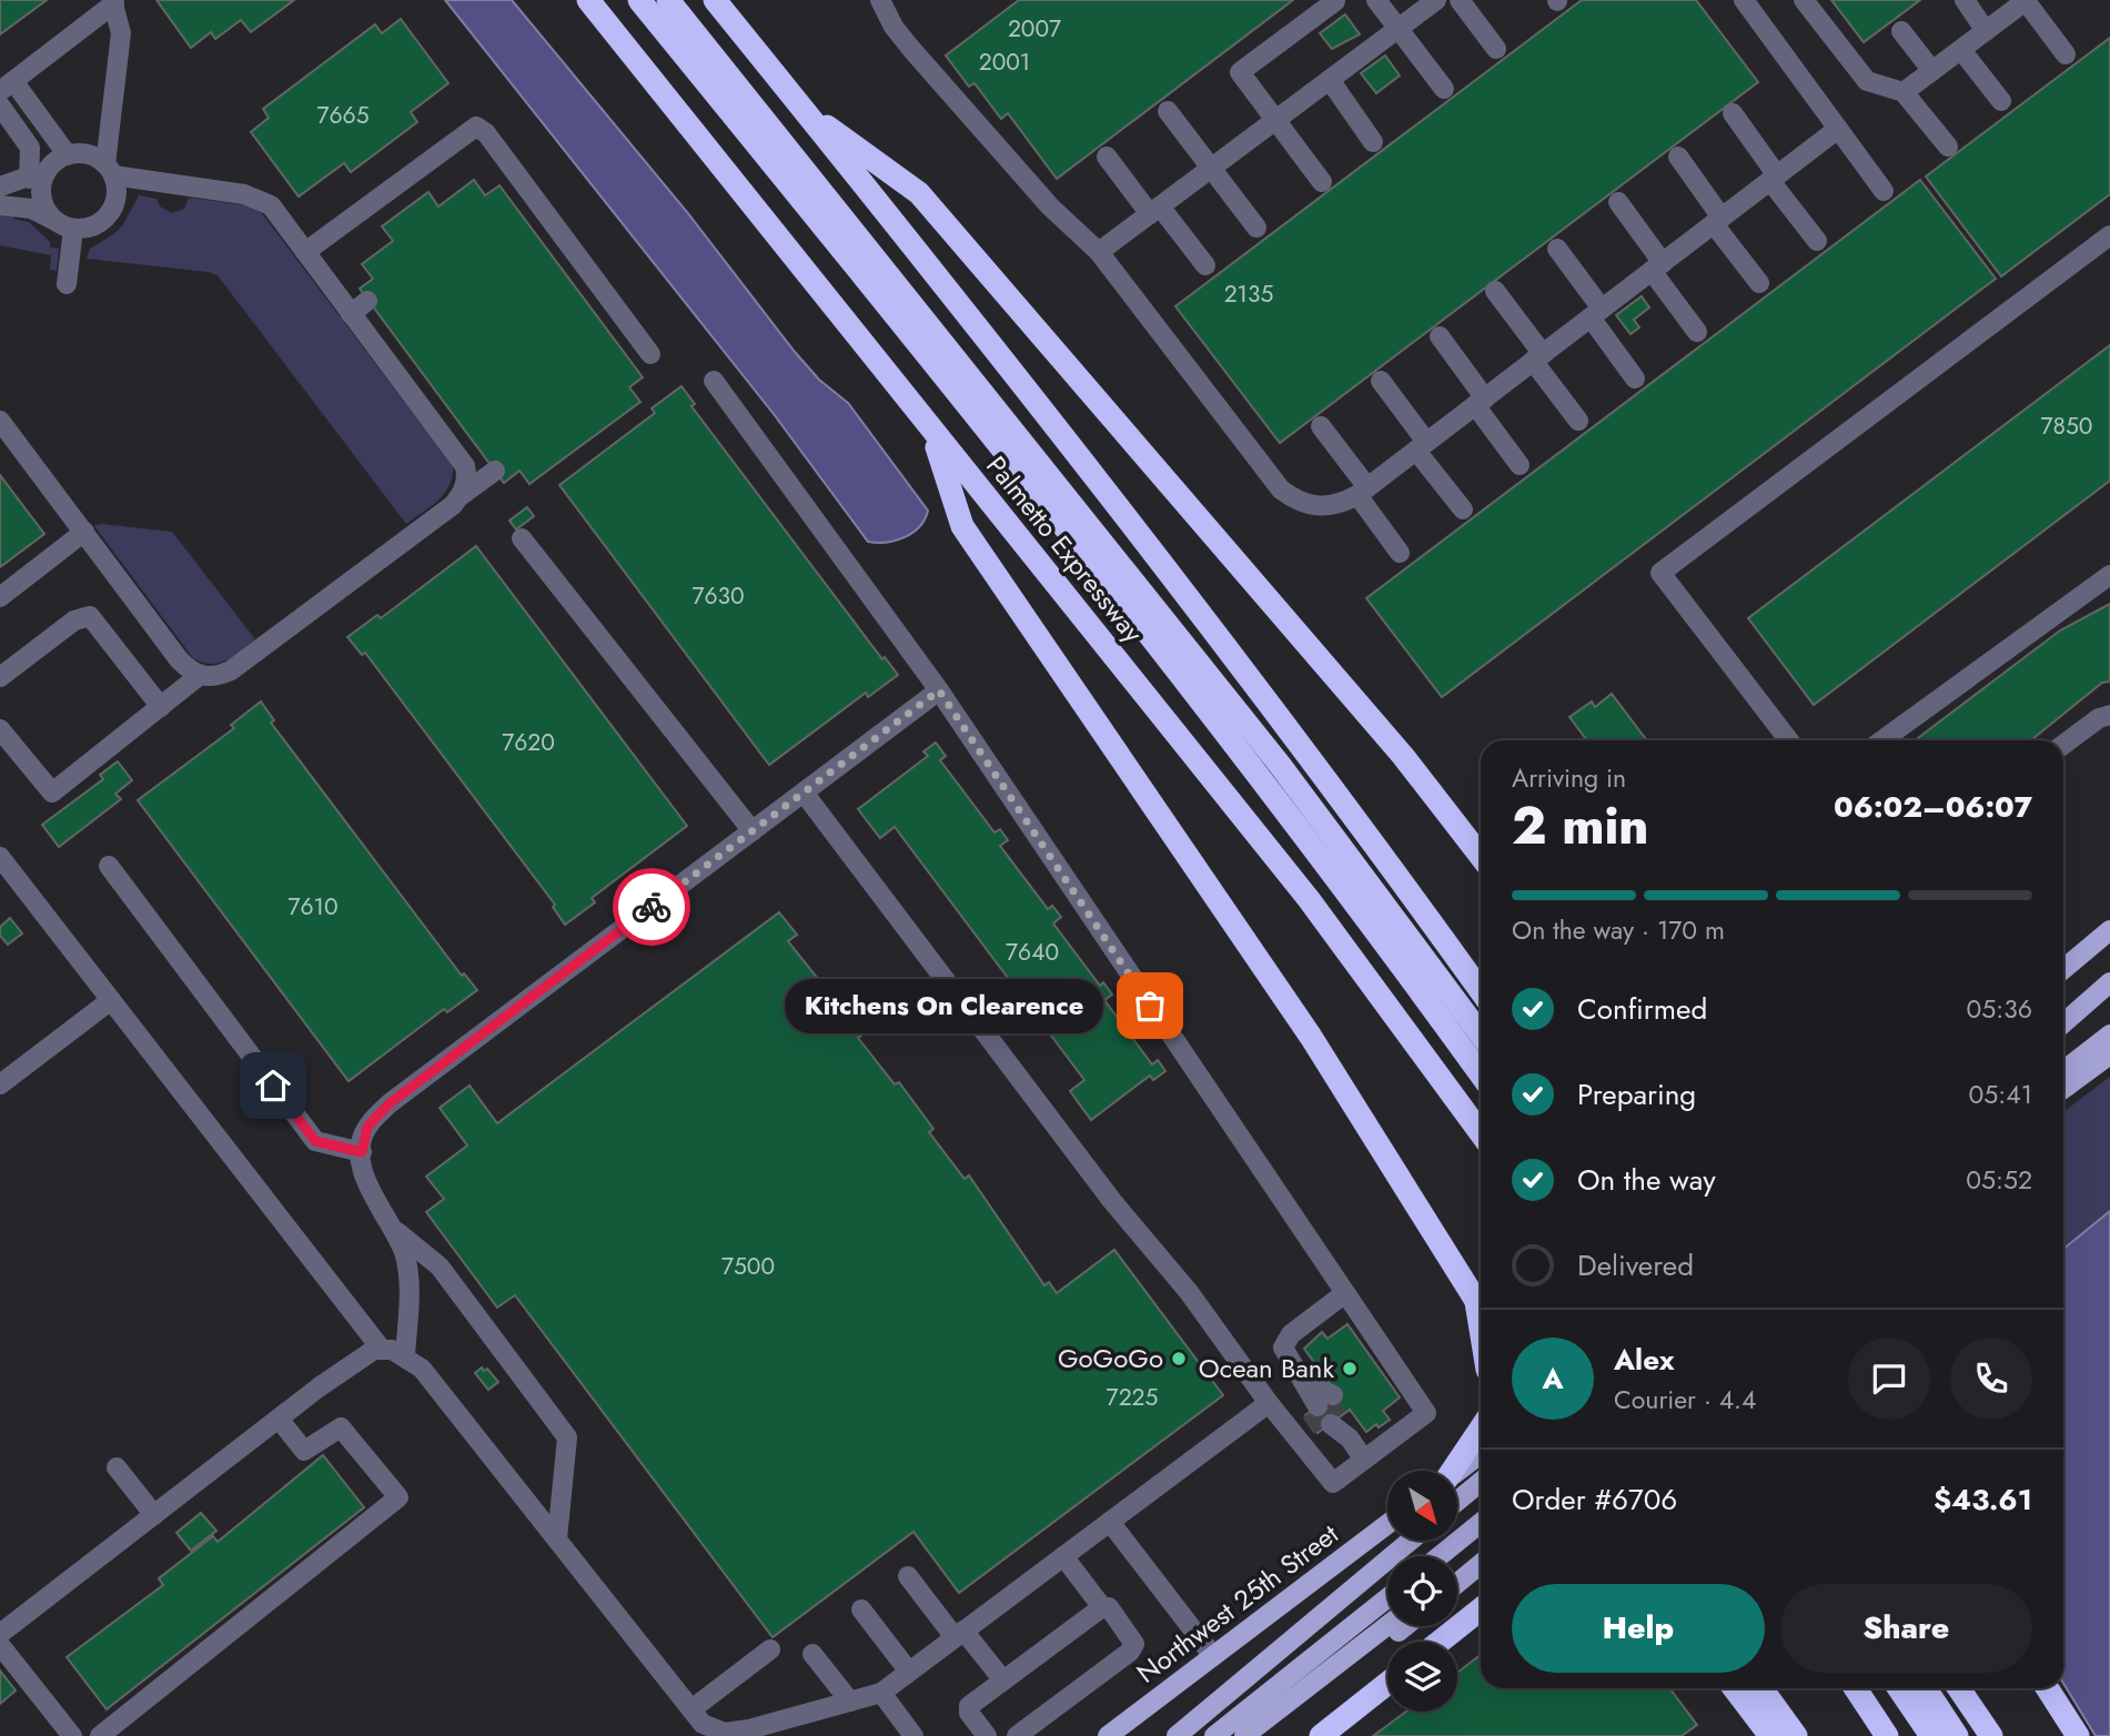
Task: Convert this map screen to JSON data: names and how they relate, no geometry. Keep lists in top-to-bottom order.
{
  "streets": {
    "highway": ["Palmetto Expressway"],
    "main road": ["Northwest 25th Street"]
  },
  "places": ["Kitchens On Clearence", "GoGoGo", "Ocean Bank"],
  "house_numbers": [
    "2007",
    "2001",
    "7665",
    "2135",
    "7850",
    "7630",
    "7620",
    "7610",
    "7640",
    "7500",
    "7225"
  ],
  "north": "bottom right",
  "page": {
    "heading": ["2 min", "Arriving in", "06:02–06:07"],
    "panel": [
      "Alex",
      "Courier · 4.4",
      "Order #6706",
      "$43.61"
    ],
    "bar": "On the way · 170 m",
    "list": [
      ["Confirmed", "05:36"],
      ["Preparing", "05:41"],
      ["On the way", "05:52"],
      "Delivered"
    ],
    "bubble": "Kitchens On Clearence",
    "round": "A",
    "buttons": ["Help", "Share"]
  }
}
